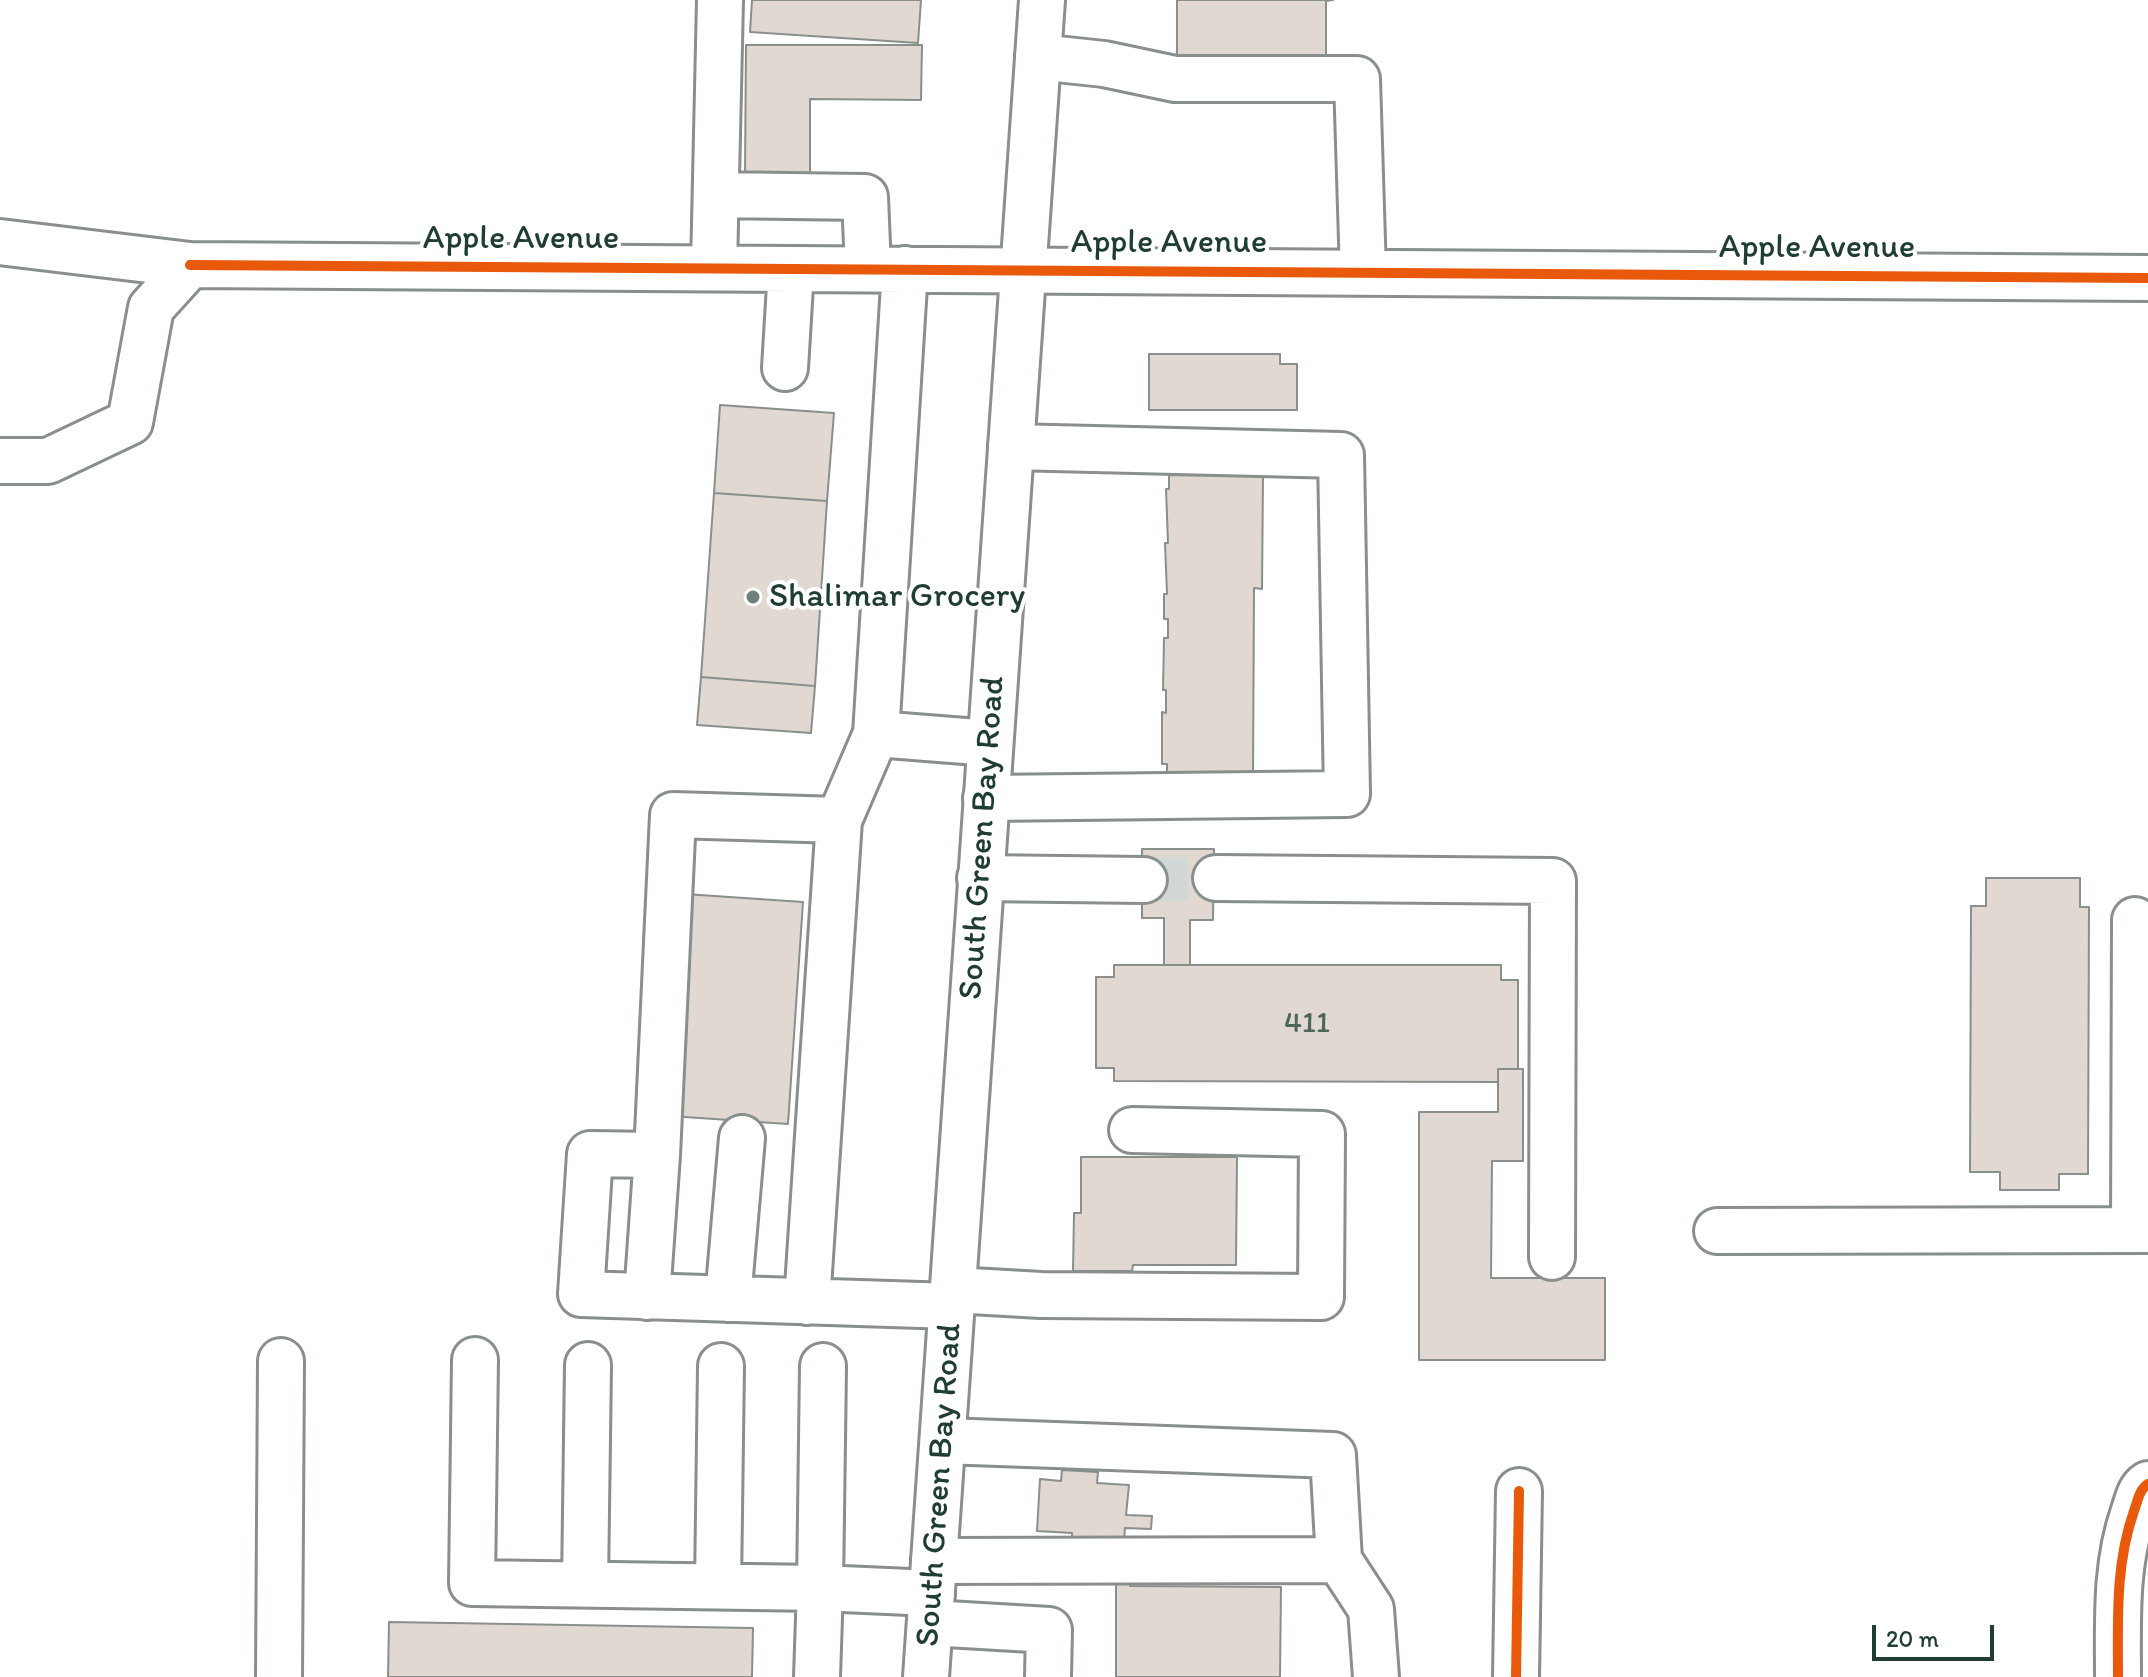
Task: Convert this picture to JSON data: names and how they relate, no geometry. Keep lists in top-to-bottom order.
{
  "streets": {
    "street": ["Apple Avenue", "South Green Bay Road"]
  },
  "crossings": [
    ["Apple Avenue", "South Green Bay Road"]
  ],
  "places": ["Shalimar Grocery"],
  "house_numbers": ["411"],
  "scale_bar": "20 m"
}
